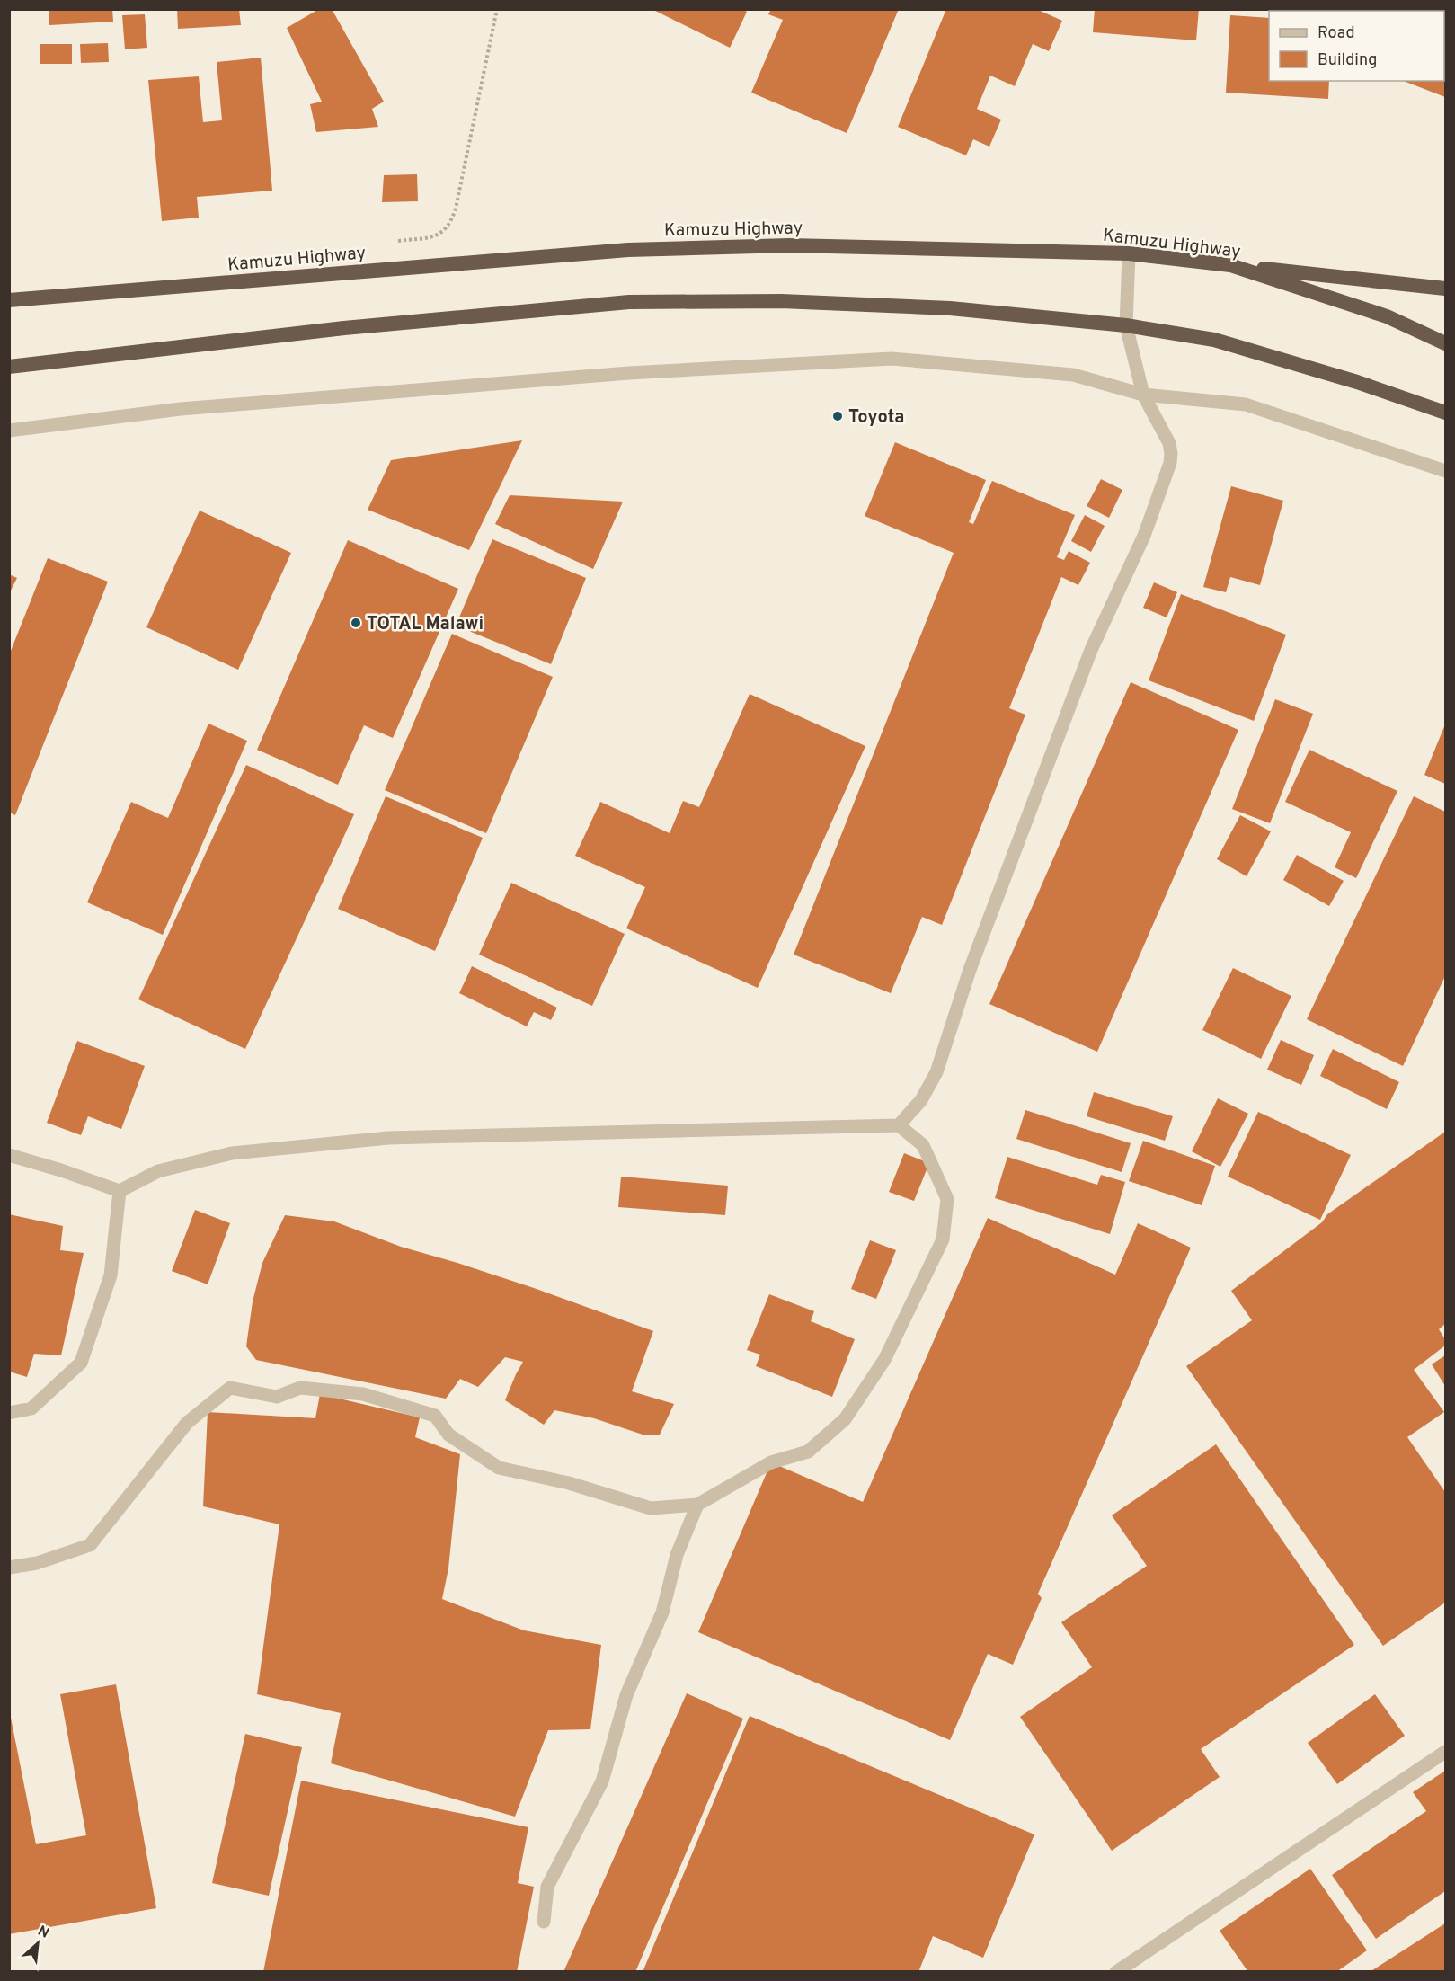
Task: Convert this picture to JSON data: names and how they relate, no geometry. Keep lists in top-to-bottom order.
{
  "streets": {
    "highway": ["Kamuzu Highway"]
  },
  "places": ["Toyota", "TOTAL Malawi"],
  "legend": ["Road", "Building"],
  "north": "top right"
}
